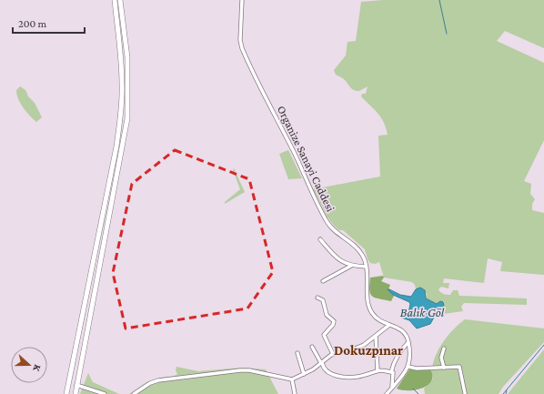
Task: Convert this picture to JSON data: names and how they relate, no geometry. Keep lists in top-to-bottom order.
{
  "streets": {
    "street": ["Organize Sanayi Caddesi"]
  },
  "districts": ["Dokuzpınar"],
  "water": ["Balık Göl"],
  "scale_bar": "200 m",
  "north": "right"
}
